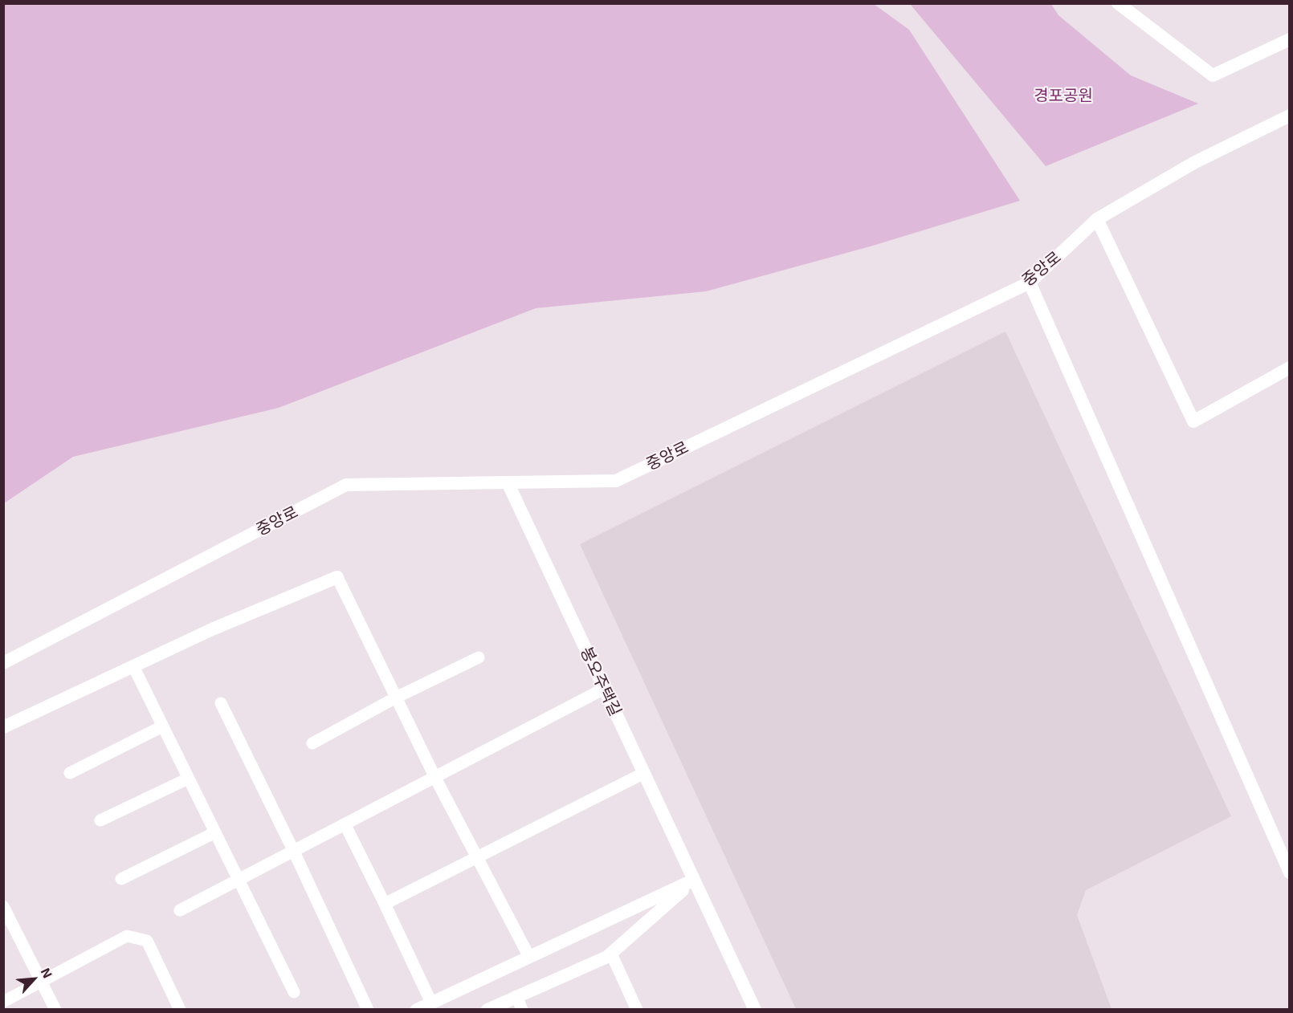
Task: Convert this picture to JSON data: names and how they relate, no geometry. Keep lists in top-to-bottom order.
{
  "streets": {
    "street": ["중앙로", "봉오주택길"]
  },
  "crossings": [
    ["중앙로", "봉오주택길"]
  ],
  "parks": ["경포공원"],
  "north": "top right"
}
